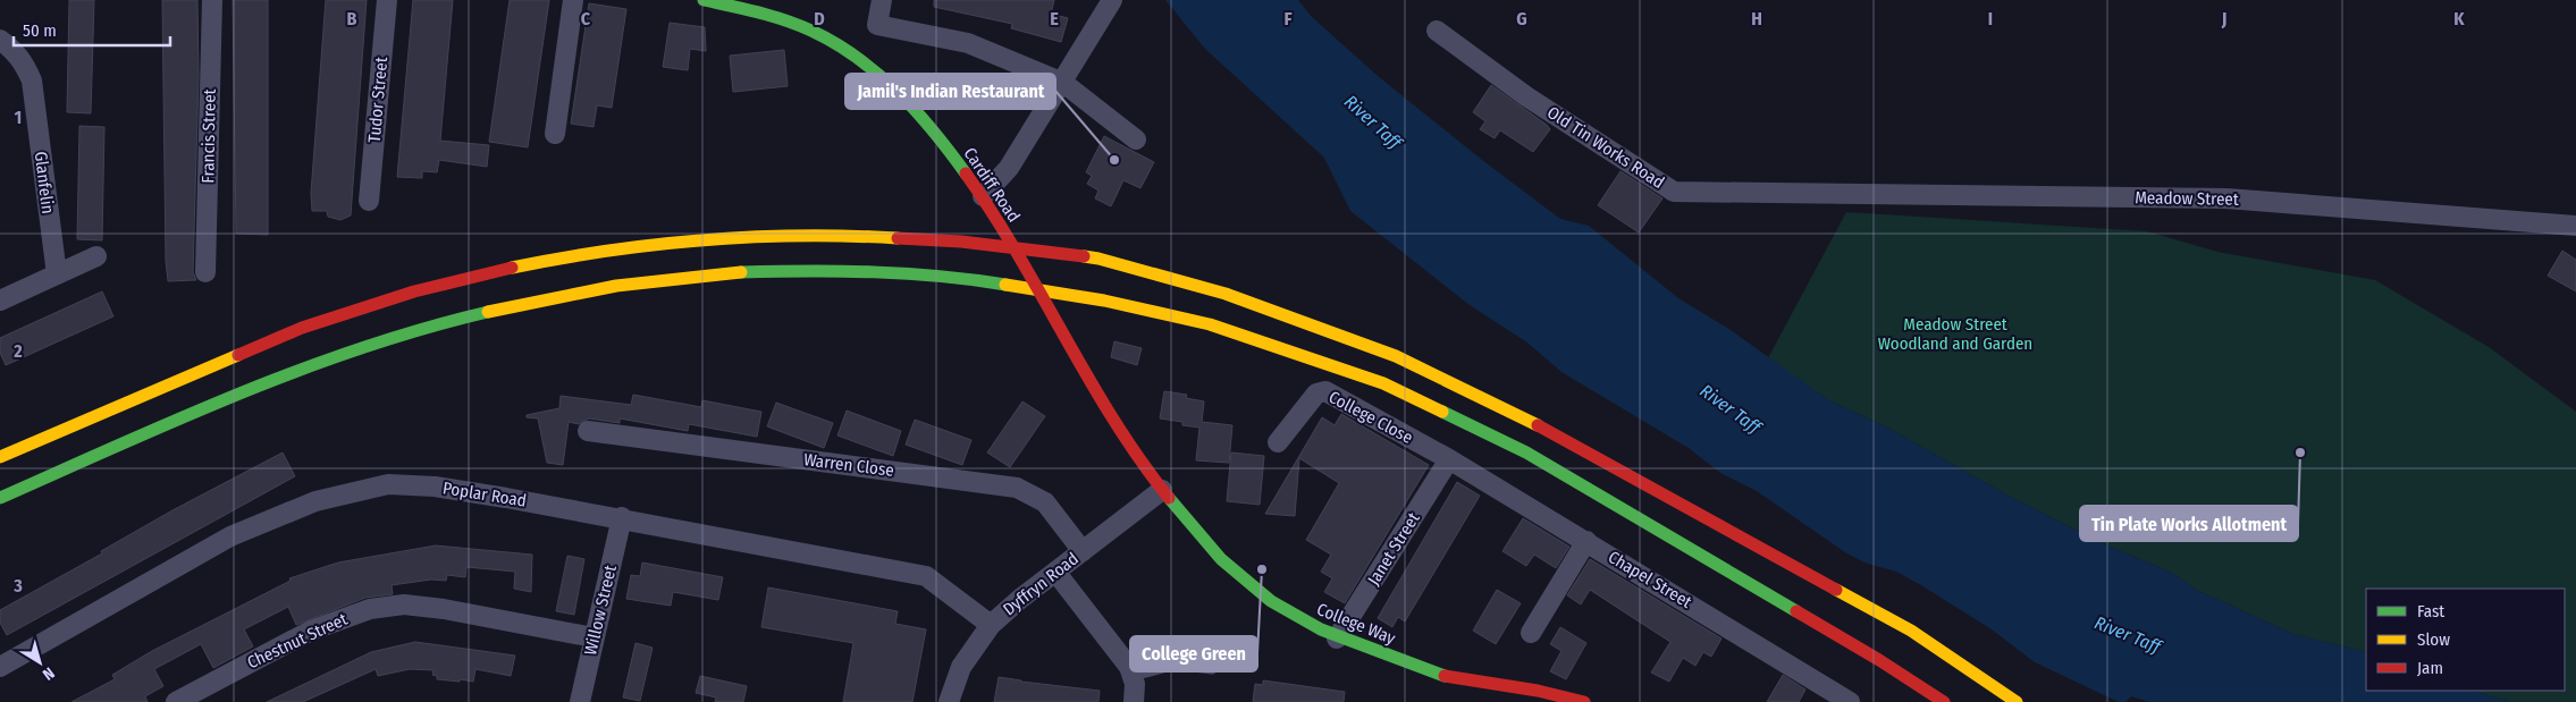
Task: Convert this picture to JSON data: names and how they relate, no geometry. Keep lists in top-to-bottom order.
{
  "streets": {
    "main road": ["Cardiff Road", "College Way"],
    "street": [
      "Tudor Street",
      "Francis Street",
      "Old Tin Works Road",
      "Glanfelin",
      "Meadow Street",
      "College Close",
      "Warren Close",
      "Poplar Road",
      "Janet Street",
      "Chapel Street",
      "Dyffryn Road",
      "Willow Street",
      "Chestnut Street"
    ]
  },
  "crossings": [
    ["Old Tin Works Road", "Meadow Street"],
    ["Cardiff Road", "Dyffryn Road"],
    ["Cardiff Road", "College Way"],
    ["College Close", "Janet Street"],
    ["College Close", "Chapel Street"],
    ["Warren Close", "Dyffryn Road"],
    ["Poplar Road", "Dyffryn Road"],
    ["Poplar Road", "Willow Street"],
    ["Janet Street", "Chapel Street"],
    ["Janet Street", "College Way"],
    ["Dyffryn Road", "College Way"],
    ["Willow Street", "Chestnut Street"]
  ],
  "water": ["River Taff"],
  "parks": ["Meadow Street Woodland and Garden"],
  "places": ["Jamil's Indian Restaurant", "Tin Plate Works Allotment", "College Green"],
  "legend": ["Fast", "Slow", "Jam"],
  "scale_bar": "50 m",
  "north": "bottom right",
  "grid": {
    "columns": [
      "B",
      "C",
      "D",
      "E",
      "F",
      "G",
      "H",
      "I",
      "J",
      "K"
    ],
    "rows": ["1", "2", "3"]
  }
}
